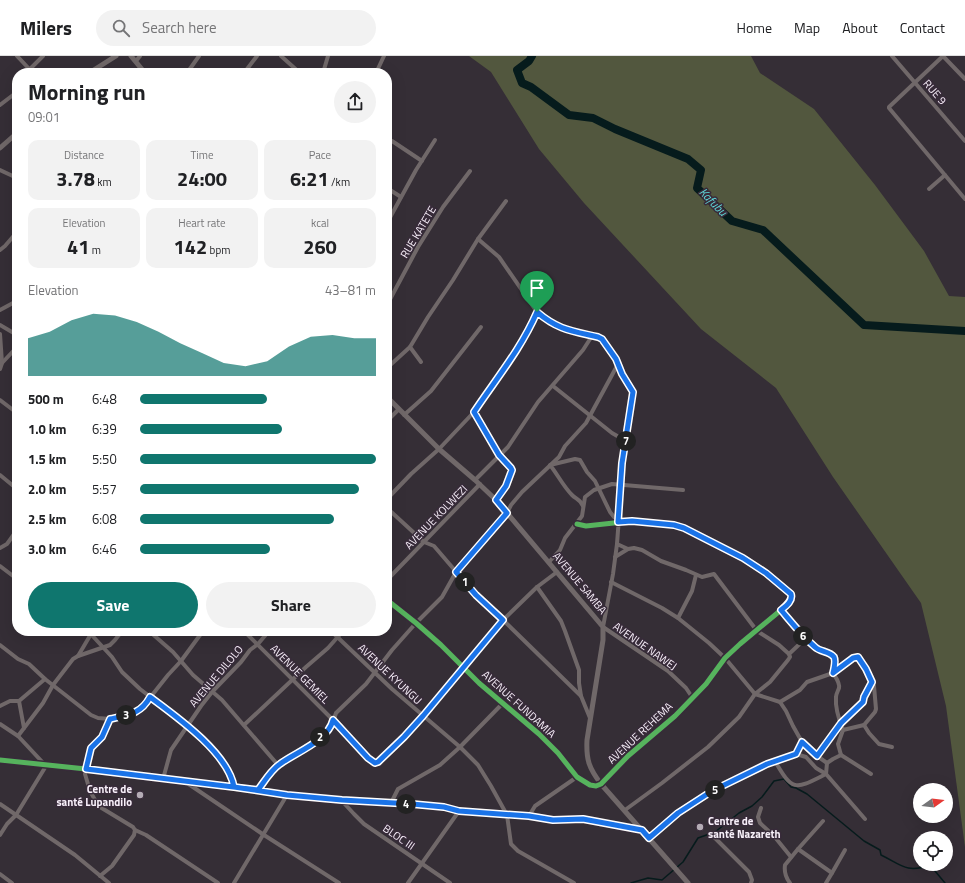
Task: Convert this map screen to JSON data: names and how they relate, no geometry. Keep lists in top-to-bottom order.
{
  "streets": {
    "street": [
      "RUE 9",
      "RUE KATETE",
      "AVENUE KOLWEZI",
      "AVENUE SAMBA",
      "AVENUE NAWEJ",
      "AVENUE GEMIEL",
      "AVENUE KYUNGU",
      "AVENUE DILOLO",
      "AVENUE FUNDAMIA",
      "AVENUE REHEMA",
      "BLOC III"
    ]
  },
  "crossings": [
    ["AVENUE KOLWEZI", "AVENUE SAMBA"],
    ["AVENUE SAMBA", "AVENUE NAWEJ"],
    ["AVENUE SAMBA", "AVENUE GEMIEL"],
    ["AVENUE SAMBA", "AVENUE FUNDAMIA"],
    ["AVENUE SAMBA", "AVENUE REHEMA"],
    ["AVENUE NAWEJ", "AVENUE REHEMA"],
    ["AVENUE GEMIEL", "AVENUE KYUNGU"],
    ["AVENUE GEMIEL", "AVENUE DILOLO"],
    ["AVENUE GEMIEL", "AVENUE FUNDAMIA"],
    ["AVENUE FUNDAMIA", "AVENUE REHEMA"]
  ],
  "water": ["Kafubu"],
  "places": ["Centre de santé Lupandilo", "Centre de santé Nazareth"],
  "north": "right",
  "page": {
    "header": "Milers",
    "search": "Search here",
    "nav": [
      "Home",
      "Map",
      "About",
      "Contact"
    ],
    "heading": ["Morning run", "09:01"],
    "stats": [
      ["Distance", "3.78 km"],
      ["Time", "24:00"],
      ["Pace", "6:21 /km"],
      ["Elevation", "41 m"],
      ["Heart rate", "142 bpm"],
      ["kcal", "260"]
    ],
    "chart": ["Elevation", "43–81 m"],
    "list": [
      {
        "name": "500 m",
        "note": "6:48"
      },
      {
        "name": "1.0 km",
        "note": "6:39"
      },
      {
        "name": "1.5 km",
        "note": "5:50"
      },
      {
        "name": "2.0 km",
        "note": "5:57"
      },
      {
        "name": "2.5 km",
        "note": "6:08"
      },
      {
        "name": "3.0 km",
        "note": "6:46"
      }
    ],
    "pins": [
      "7",
      "1",
      "6",
      "3",
      "2",
      "5",
      "4"
    ],
    "buttons": ["Save", "Share"]
  }
}
